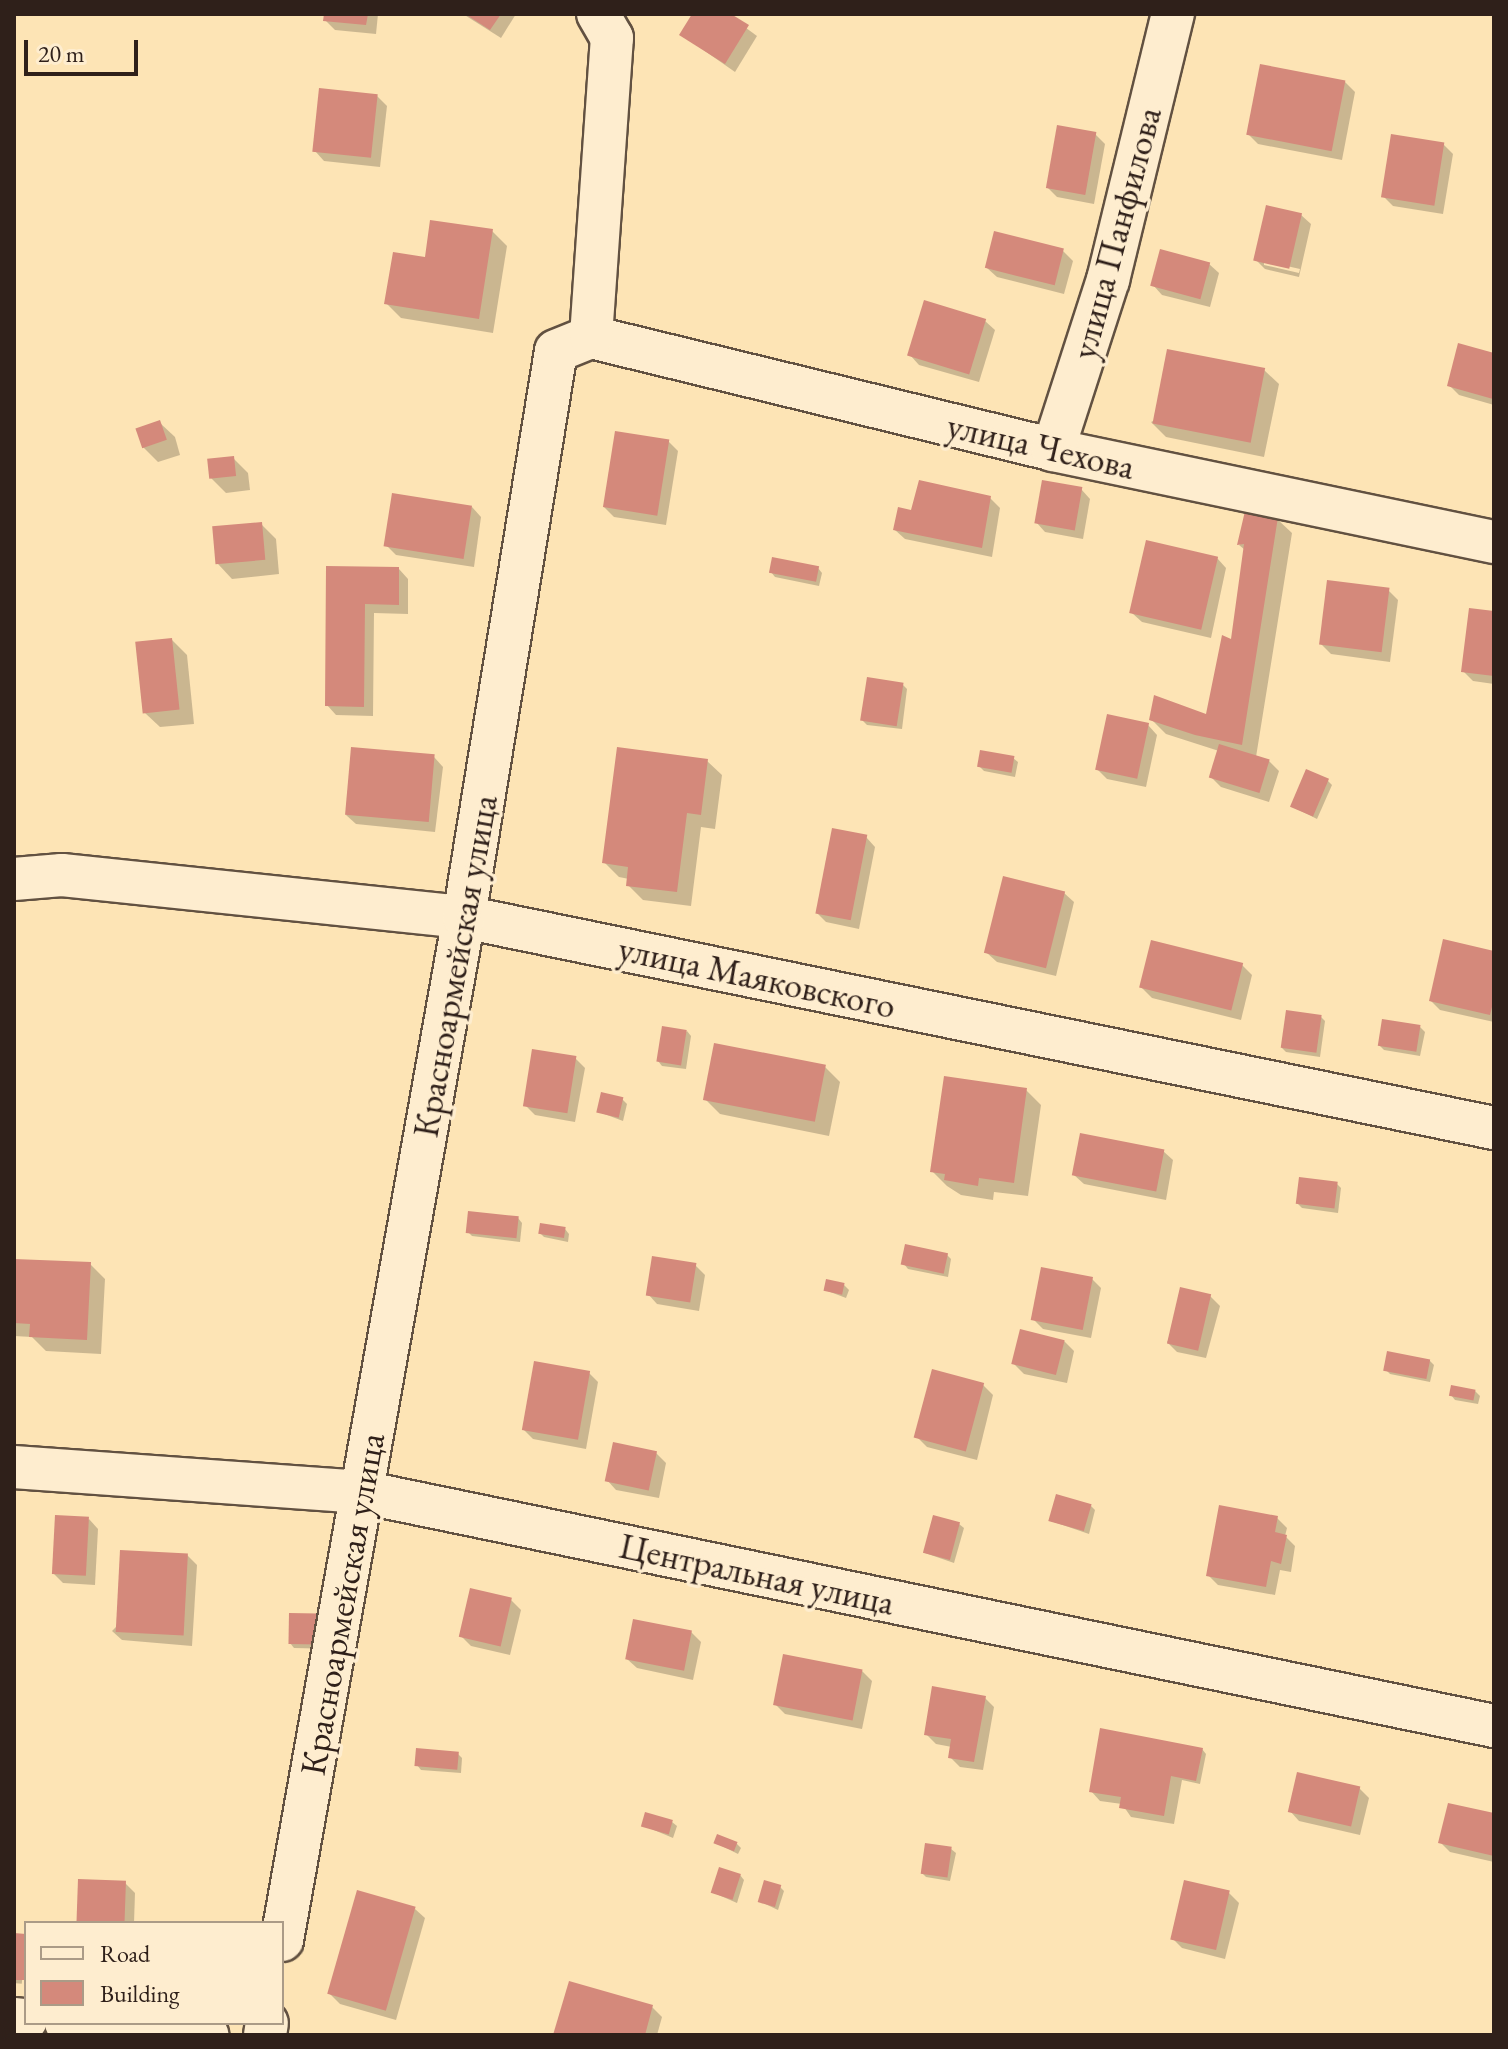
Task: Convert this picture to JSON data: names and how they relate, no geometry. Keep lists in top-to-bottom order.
{
  "streets": {
    "street": [
      "улица Панфилова",
      "улица Чехова",
      "Красноармейская улица",
      "улица Маяковского",
      "Центральная улица"
    ]
  },
  "crossings": [
    ["улица Панфилова", "улица Чехова"],
    ["улица Чехова", "Красноармейская улица"],
    ["Красноармейская улица", "улица Маяковского"],
    ["Красноармейская улица", "Центральная улица"]
  ],
  "legend": ["Road", "Building"],
  "scale_bar": "20 m"
}
